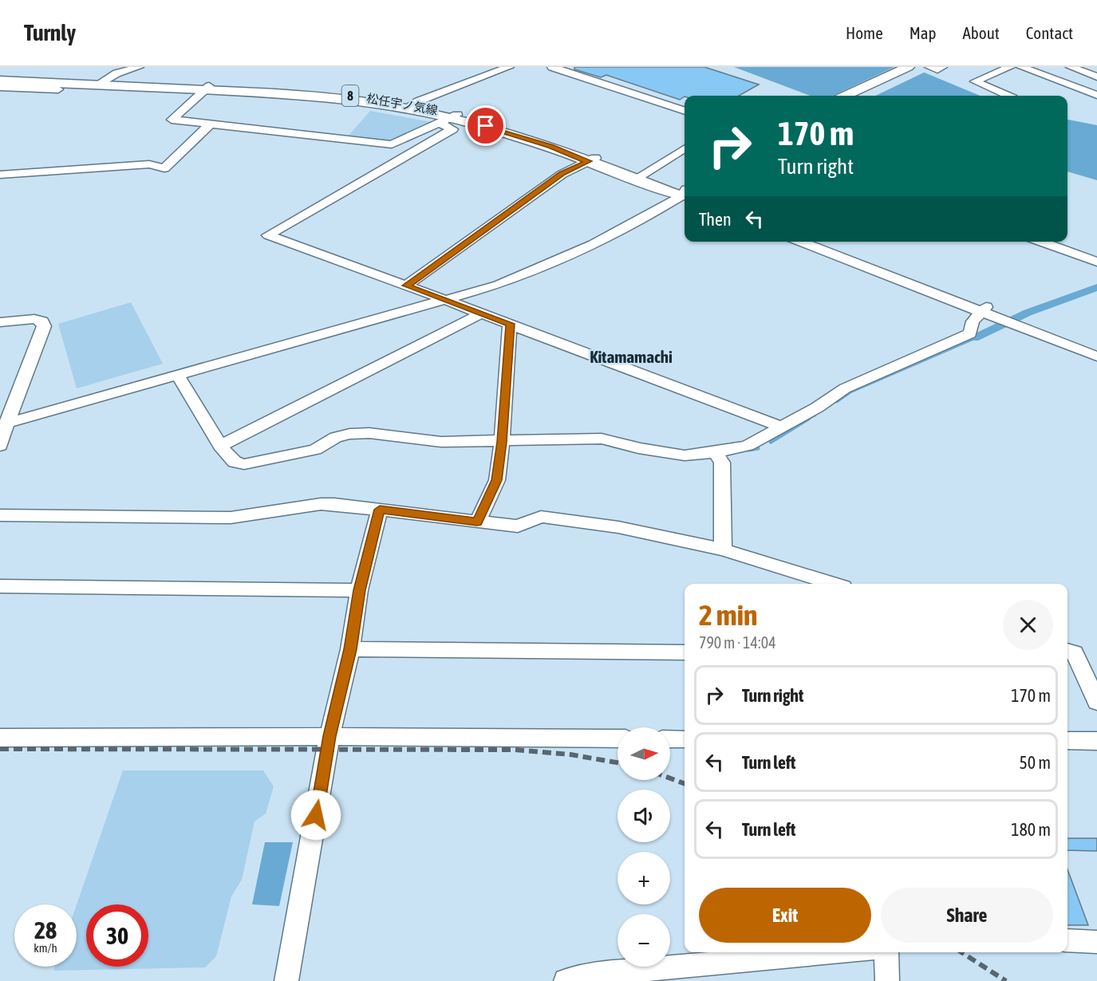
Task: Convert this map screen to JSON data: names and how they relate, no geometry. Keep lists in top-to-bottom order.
{
  "streets": {
    "main road": ["8", "松任宇ノ気線"]
  },
  "districts": ["Kitamamachi"],
  "north": "right",
  "page": {
    "header": "Turnly",
    "nav": [
      "Home",
      "Map",
      "About",
      "Contact"
    ],
    "turn": ["170 m", "Turn right"],
    "then": "Then",
    "heading": ["2 min", "790 m · 14:04"],
    "list": [
      {
        "name": "Turn right",
        "value": "170 m"
      },
      {
        "name": "Turn left",
        "value": "50 m"
      },
      {
        "name": "Turn left",
        "value": "180 m"
      }
    ],
    "map_buttons": ["+", "−"],
    "buttons": ["Exit", "Share"],
    "speed": "28 km/h",
    "limit": "30"
  }
}
